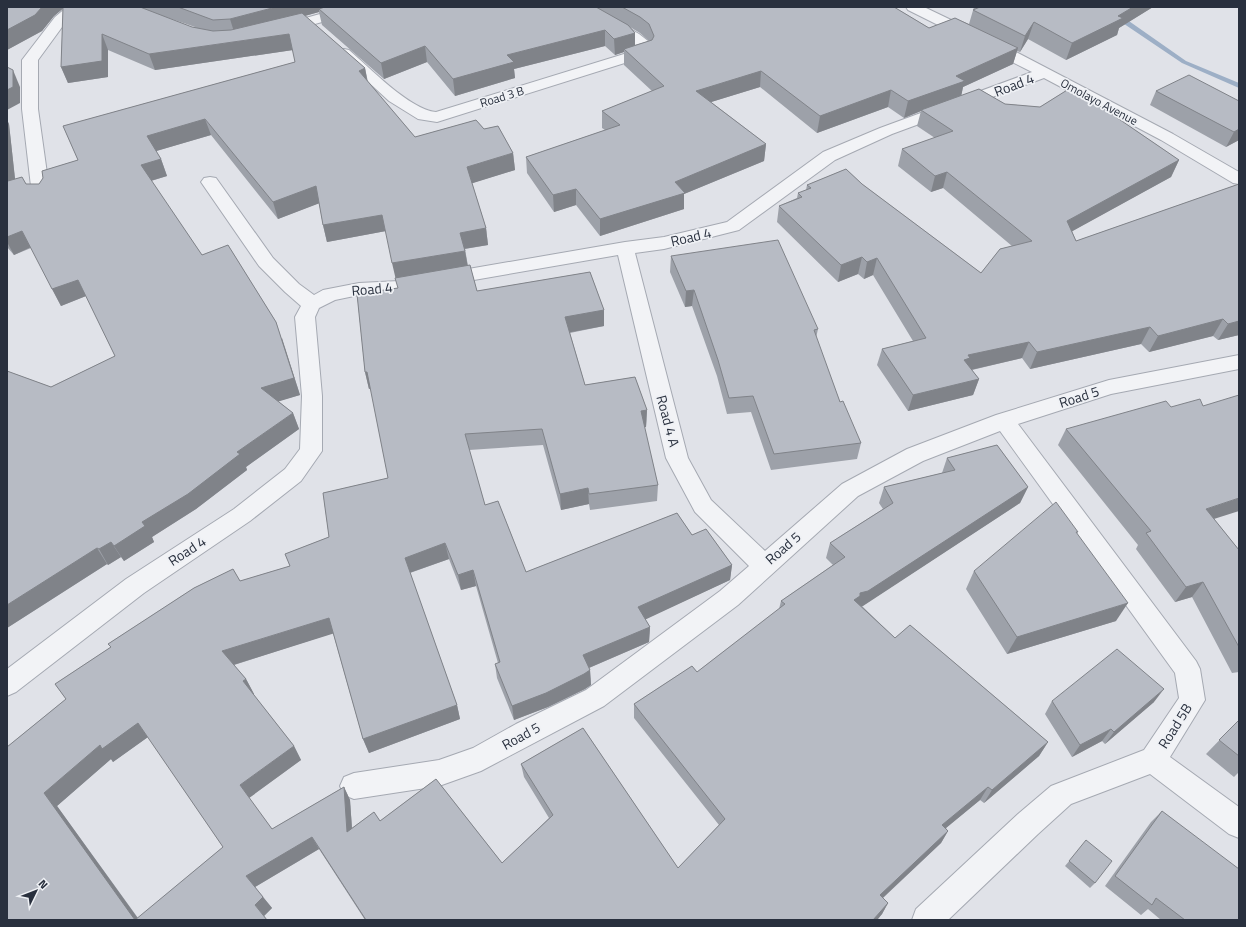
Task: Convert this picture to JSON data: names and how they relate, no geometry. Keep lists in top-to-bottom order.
{
  "streets": {
    "street": [
      "Road 4",
      "Road 3 B",
      "Omolayo Avenue",
      "Road 5",
      "Road 4 A",
      "Road 5B"
    ]
  },
  "crossings": [
    ["Road 4", "Omolayo Avenue"],
    ["Road 4", "Road 4 A"],
    ["Road 5", "Road 4 A"],
    ["Road 5", "Road 5B"]
  ],
  "north": "top right"
}
